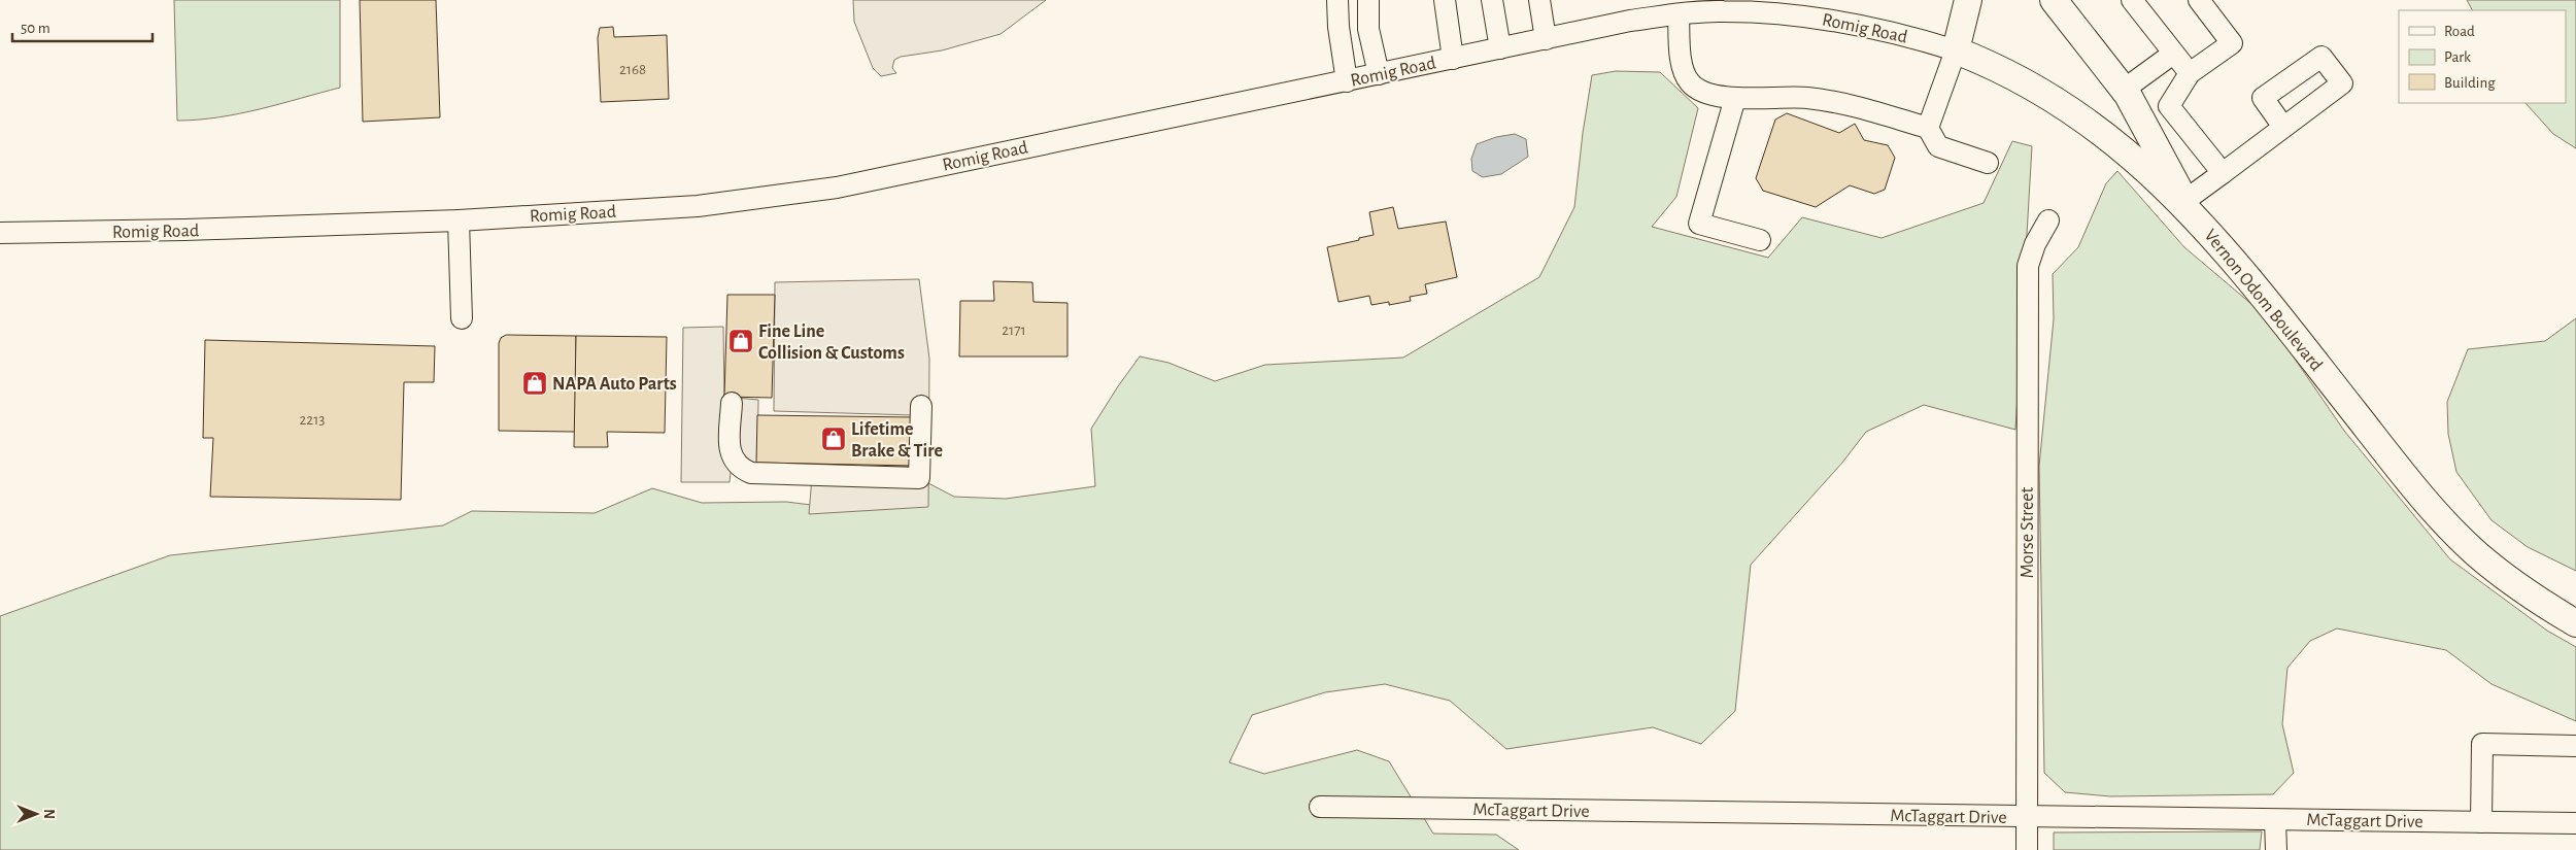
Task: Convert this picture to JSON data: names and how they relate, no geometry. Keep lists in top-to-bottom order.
{
  "streets": {
    "main road": ["Vernon Odom Boulevard"],
    "street": ["Romig Road", "Morse Street", "McTaggart Drive"]
  },
  "crossings": [
    ["Romig Road", "Vernon Odom Boulevard"],
    ["Morse Street", "McTaggart Drive"]
  ],
  "places": {
    "shop": ["Fine Line Collision & Customs", "NAPA Auto Parts", "Lifetime Brake & Tire"]
  },
  "house_numbers": ["2168", "2171", "2213"],
  "legend": ["Road", "Park", "Building"],
  "scale_bar": "50 m",
  "north": "right"
}
